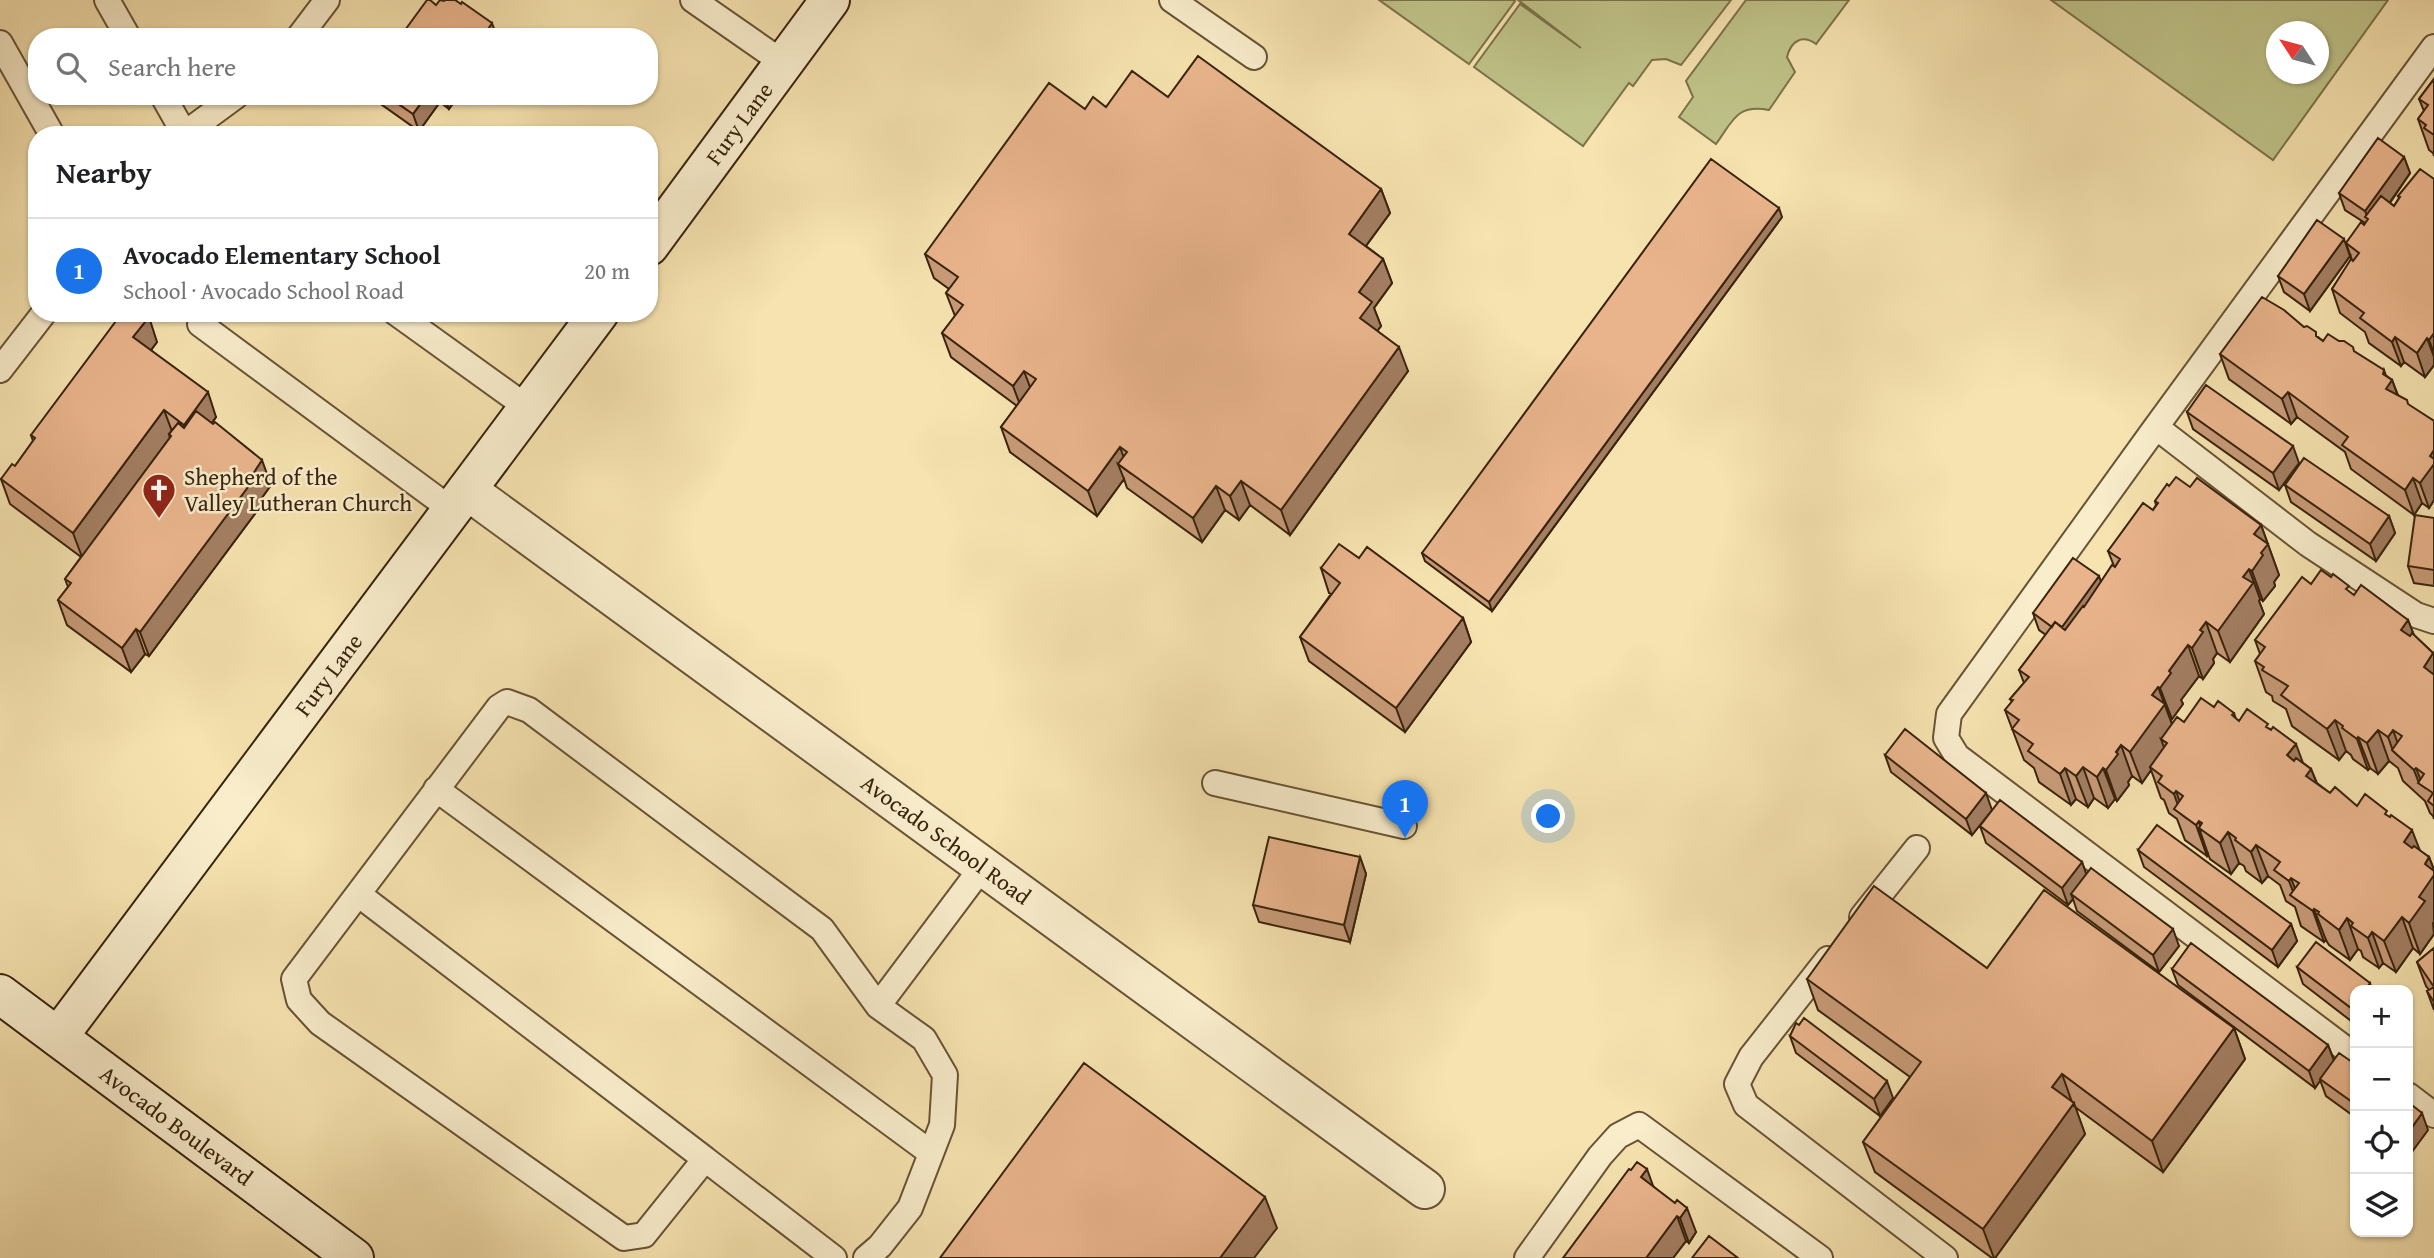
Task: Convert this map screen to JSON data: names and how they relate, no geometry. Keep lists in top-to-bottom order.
{
  "streets": {
    "main road": ["Fury Lane", "Avocado School Road", "Avocado Boulevard"]
  },
  "crossings": [
    ["Fury Lane", "Avocado School Road"],
    ["Fury Lane", "Avocado Boulevard"]
  ],
  "places": {
    "church": ["Shepherd of the Valley Lutheran Church"]
  },
  "north": "top left",
  "page": {
    "search": "Search here",
    "heading": "Nearby",
    "list": [
      {
        "mark": "1",
        "name": "Avocado Elementary School",
        "note": "School · Avocado School Road",
        "value": "20 m"
      }
    ],
    "pins": "1",
    "map_buttons": ["+", "−"]
  }
}
